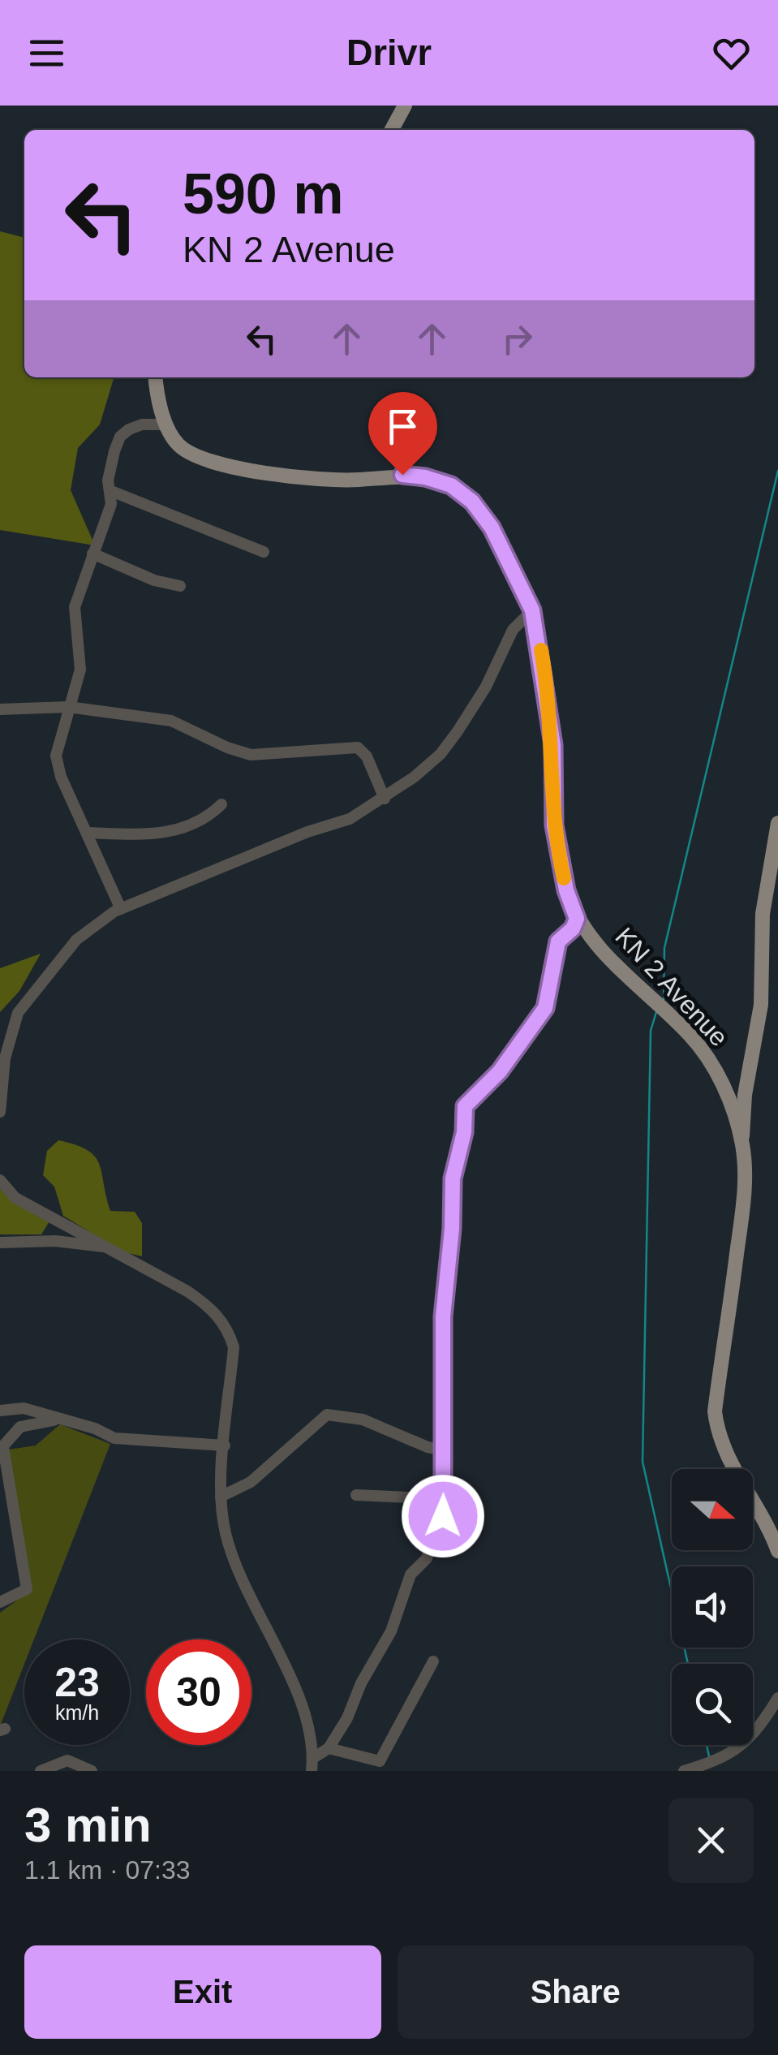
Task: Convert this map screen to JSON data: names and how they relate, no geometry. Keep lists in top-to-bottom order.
{
  "streets": {
    "main road": ["KN 2 Avenue"]
  },
  "north": "right",
  "page": {
    "header": "Drivr",
    "turn": ["590 m", "KN 2 Avenue"],
    "speed": "23 km/h",
    "limit": "30",
    "heading": ["3 min", "1.1 km · 07:33"],
    "buttons": ["Exit", "Share"]
  }
}
